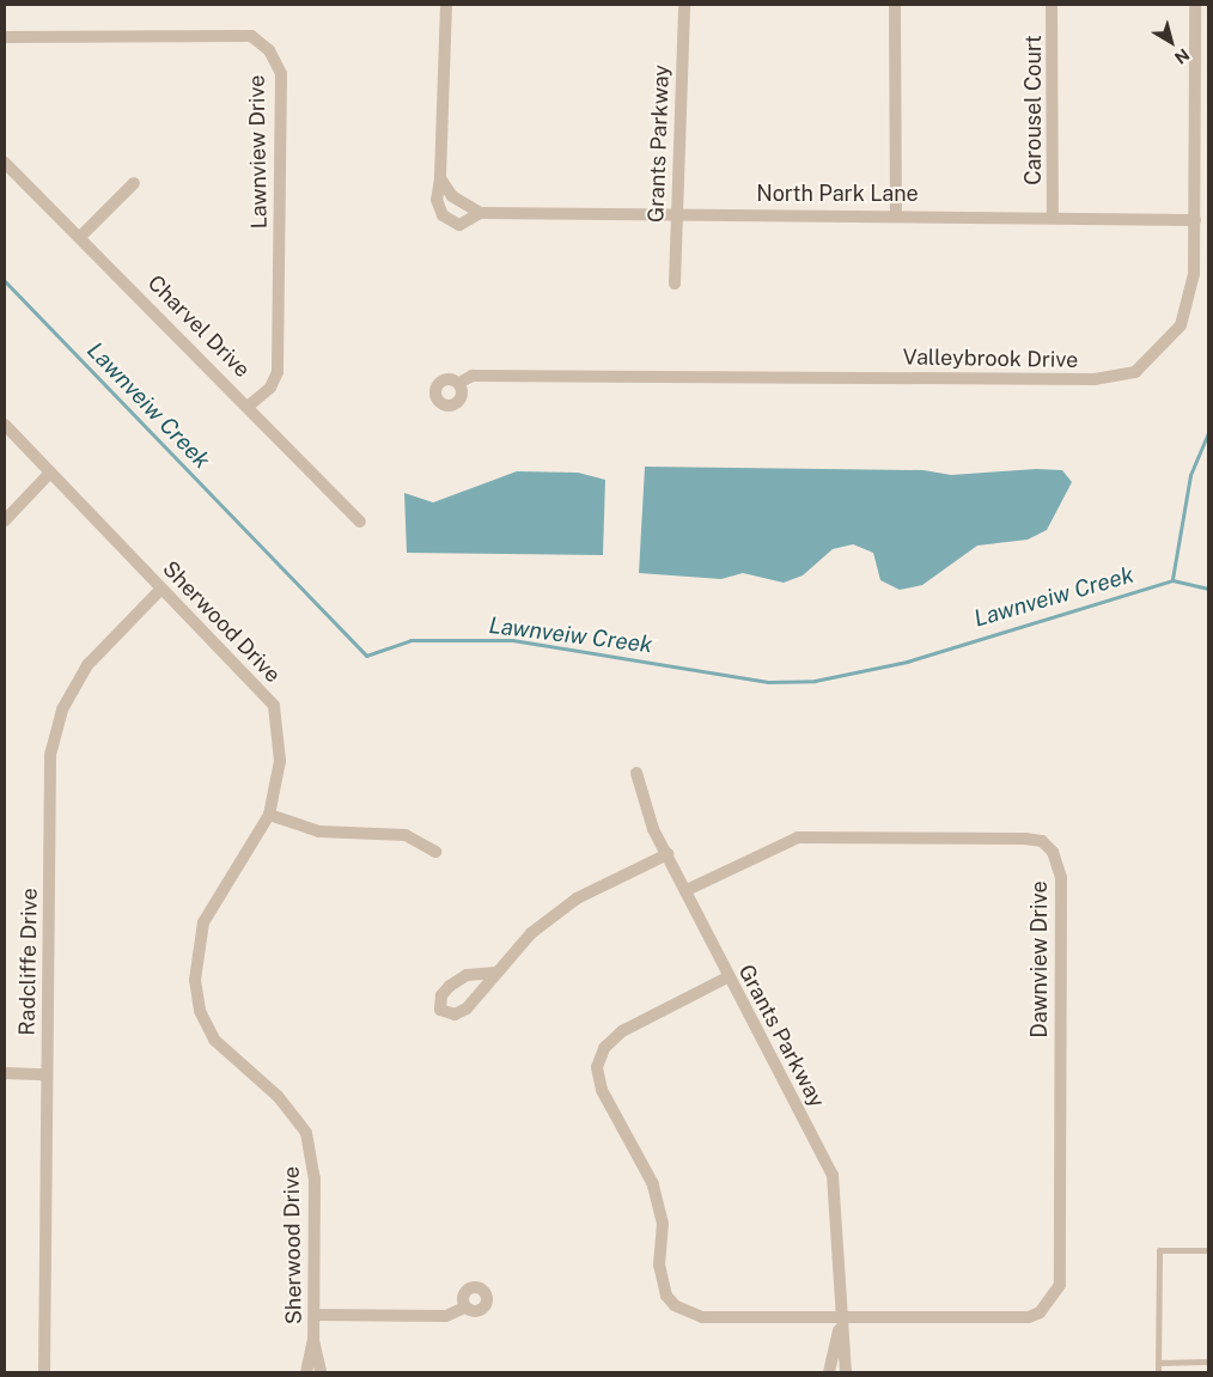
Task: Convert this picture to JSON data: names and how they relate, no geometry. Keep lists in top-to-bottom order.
{
  "streets": {
    "street": [
      "Carousel Court",
      "Grants Parkway",
      "Lawnview Drive",
      "North Park Lane",
      "Charvel Drive",
      "Valleybrook Drive",
      "Sherwood Drive",
      "Dawnview Drive",
      "Radcliffe Drive"
    ]
  },
  "crossings": [
    ["Carousel Court", "North Park Lane"],
    ["Grants Parkway", "North Park Lane"],
    ["Grants Parkway", "Dawnview Drive"],
    ["Lawnview Drive", "Charvel Drive"],
    ["North Park Lane", "Valleybrook Drive"],
    ["Sherwood Drive", "Radcliffe Drive"]
  ],
  "water": ["Lawnveiw Creek"],
  "north": "bottom right"
}
